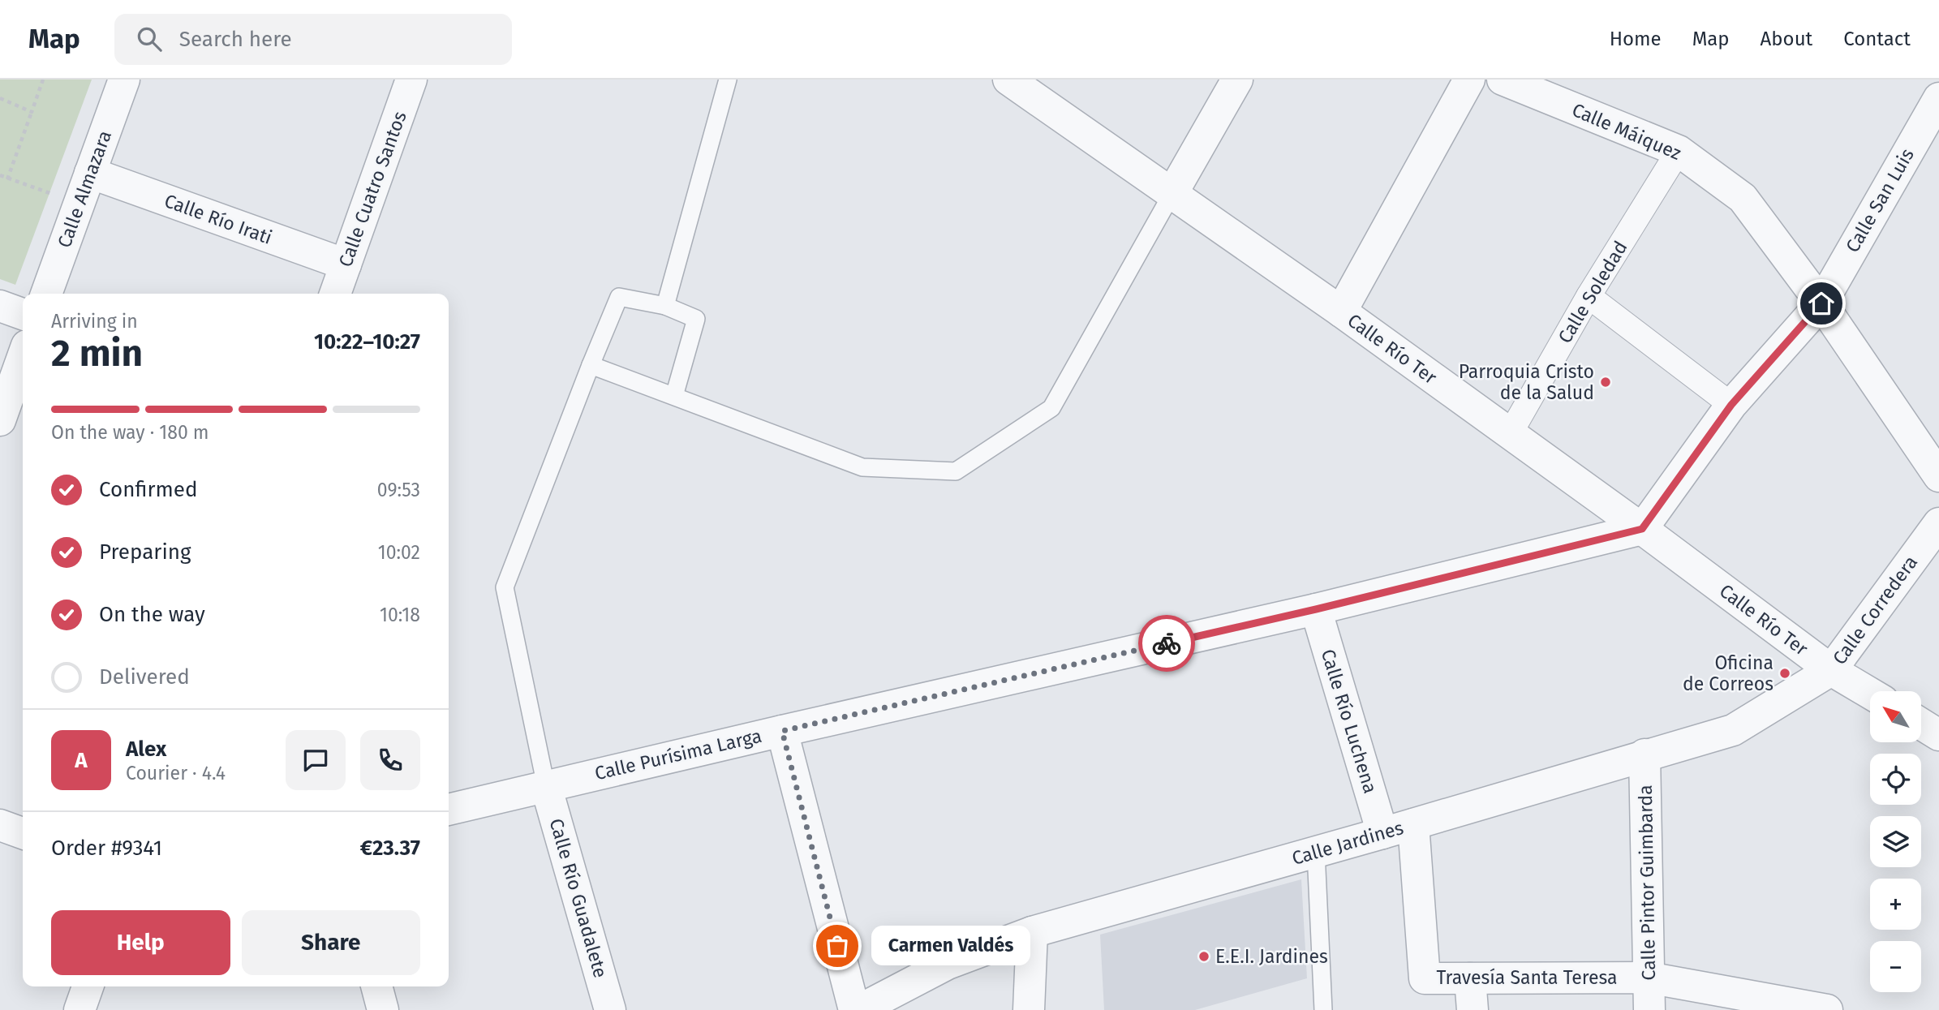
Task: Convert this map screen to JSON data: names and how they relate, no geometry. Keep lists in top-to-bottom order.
{
  "streets": {
    "street": [
      "Calle Máiquez",
      "Calle Almazara",
      "Calle Cuatro Santos",
      "Calle San Luis",
      "Calle Río Irati",
      "Calle Soledad",
      "Calle Río Ter",
      "Calle Corredera",
      "Calle Río Luchena",
      "Calle Purísima Larga",
      "Calle Jardines",
      "Calle Pintor Guimbarda",
      "Calle Río Guadalete",
      "Travesía Santa Teresa"
    ]
  },
  "crossings": [
    ["Calle Máiquez", "Calle San Luis"],
    ["Calle Máiquez", "Calle Soledad"],
    ["Calle Almazara", "Calle Río Irati"],
    ["Calle Cuatro Santos", "Calle Río Irati"],
    ["Calle San Luis", "Calle Río Ter"],
    ["Calle San Luis", "Calle Purísima Larga"],
    ["Calle Soledad", "Calle Río Ter"],
    ["Calle Río Ter", "Calle Corredera"],
    ["Calle Río Ter", "Calle Purísima Larga"],
    ["Calle Río Ter", "Calle Jardines"],
    ["Calle Corredera", "Calle Jardines"],
    ["Calle Río Luchena", "Calle Purísima Larga"],
    ["Calle Río Luchena", "Calle Jardines"],
    ["Calle Purísima Larga", "Calle Río Guadalete"],
    ["Calle Jardines", "Calle Pintor Guimbarda"],
    ["Calle Jardines", "Travesía Santa Teresa"],
    ["Calle Pintor Guimbarda", "Travesía Santa Teresa"]
  ],
  "places": [
    "Parroquia Cristo de la Salud",
    "Oficina de Correos",
    "Carmen Valdés",
    "E.E.I. Jardines"
  ],
  "north": "top left",
  "page": {
    "header": "Map",
    "search": "Search here",
    "nav": [
      "Home",
      "Map",
      "About",
      "Contact"
    ],
    "heading": ["2 min", "Arriving in", "10:22–10:27"],
    "panel": [
      "Alex",
      "Courier · 4.4",
      "Order #9341",
      "€23.37"
    ],
    "bar": "On the way · 180 m",
    "list": [
      ["Confirmed", "09:53"],
      ["Preparing", "10:02"],
      ["On the way", "10:18"],
      "Delivered"
    ],
    "map_buttons": ["+", "−"],
    "round": "A",
    "buttons": ["Help", "Share"],
    "bubble": "Carmen Valdés"
  }
}
